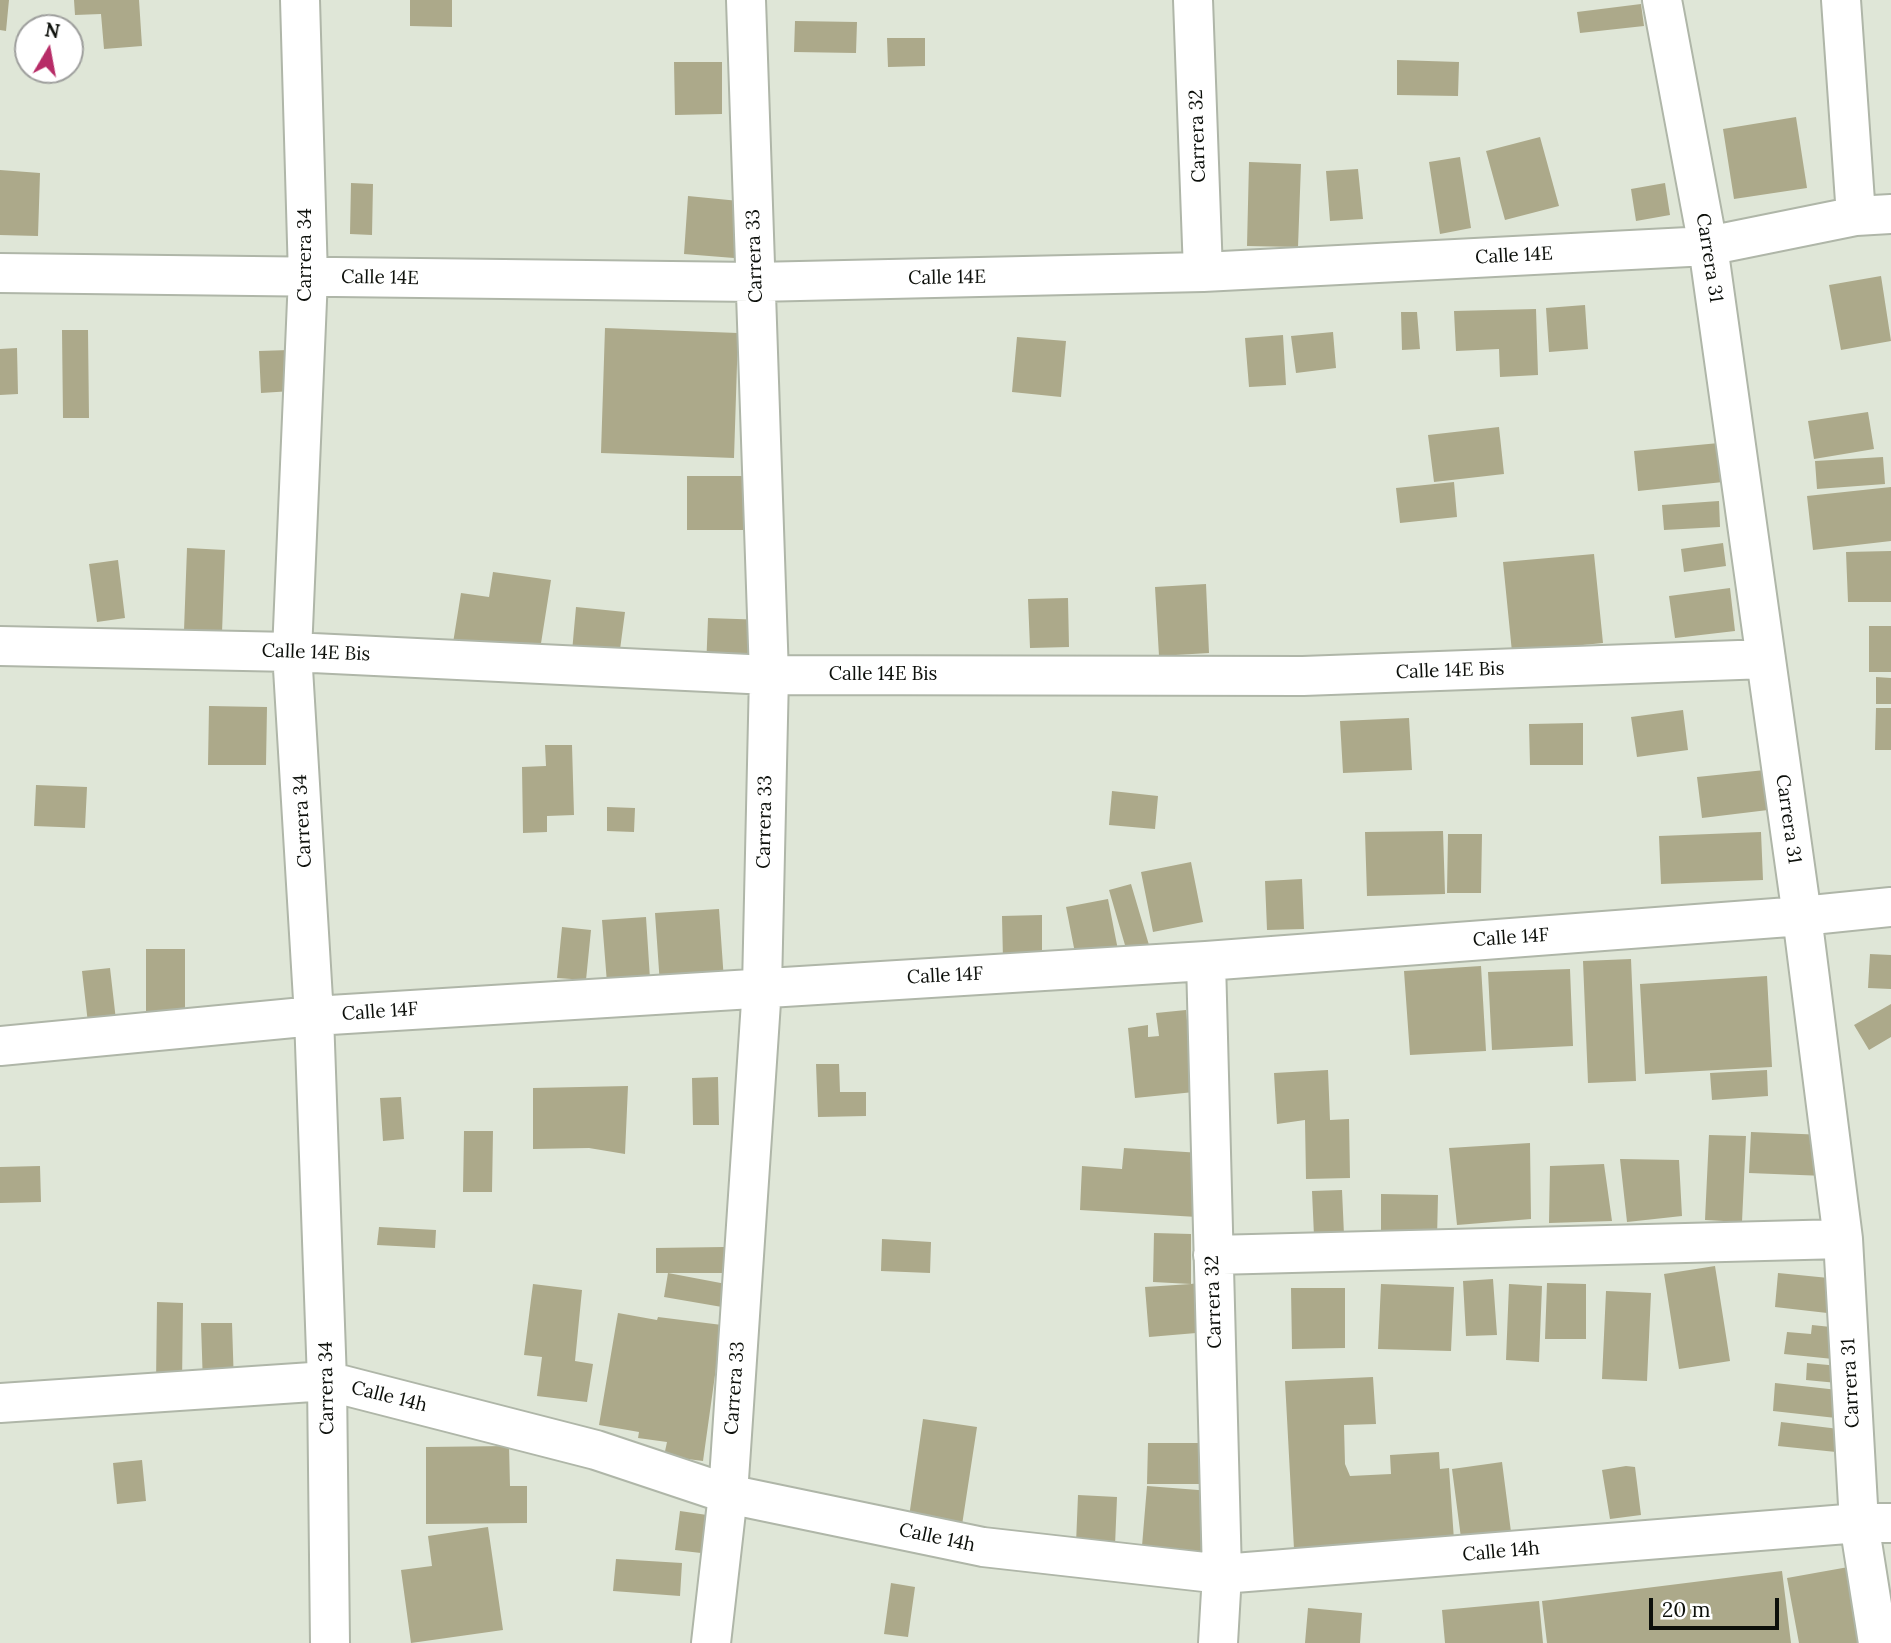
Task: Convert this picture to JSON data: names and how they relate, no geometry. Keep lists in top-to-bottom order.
{
  "streets": {
    "street": [
      "Carrera 32",
      "Carrera 34",
      "Carrera 33",
      "Calle 14E",
      "Carrera 31",
      "Calle 14E Bis",
      "Calle 14F",
      "Calle 14h"
    ]
  },
  "crossings": [
    ["Carrera 32", "Calle 14E"],
    ["Carrera 32", "Calle 14F"],
    ["Carrera 32", "Calle 14h"],
    ["Carrera 34", "Calle 14E"],
    ["Carrera 34", "Calle 14E Bis"],
    ["Carrera 34", "Calle 14F"],
    ["Carrera 34", "Calle 14h"],
    ["Carrera 33", "Calle 14E"],
    ["Carrera 33", "Calle 14E Bis"],
    ["Carrera 33", "Calle 14F"],
    ["Carrera 33", "Calle 14h"],
    ["Calle 14E", "Carrera 31"],
    ["Carrera 31", "Calle 14E Bis"],
    ["Carrera 31", "Calle 14F"],
    ["Carrera 31", "Calle 14h"]
  ],
  "scale_bar": "20 m",
  "north": "top"
}
